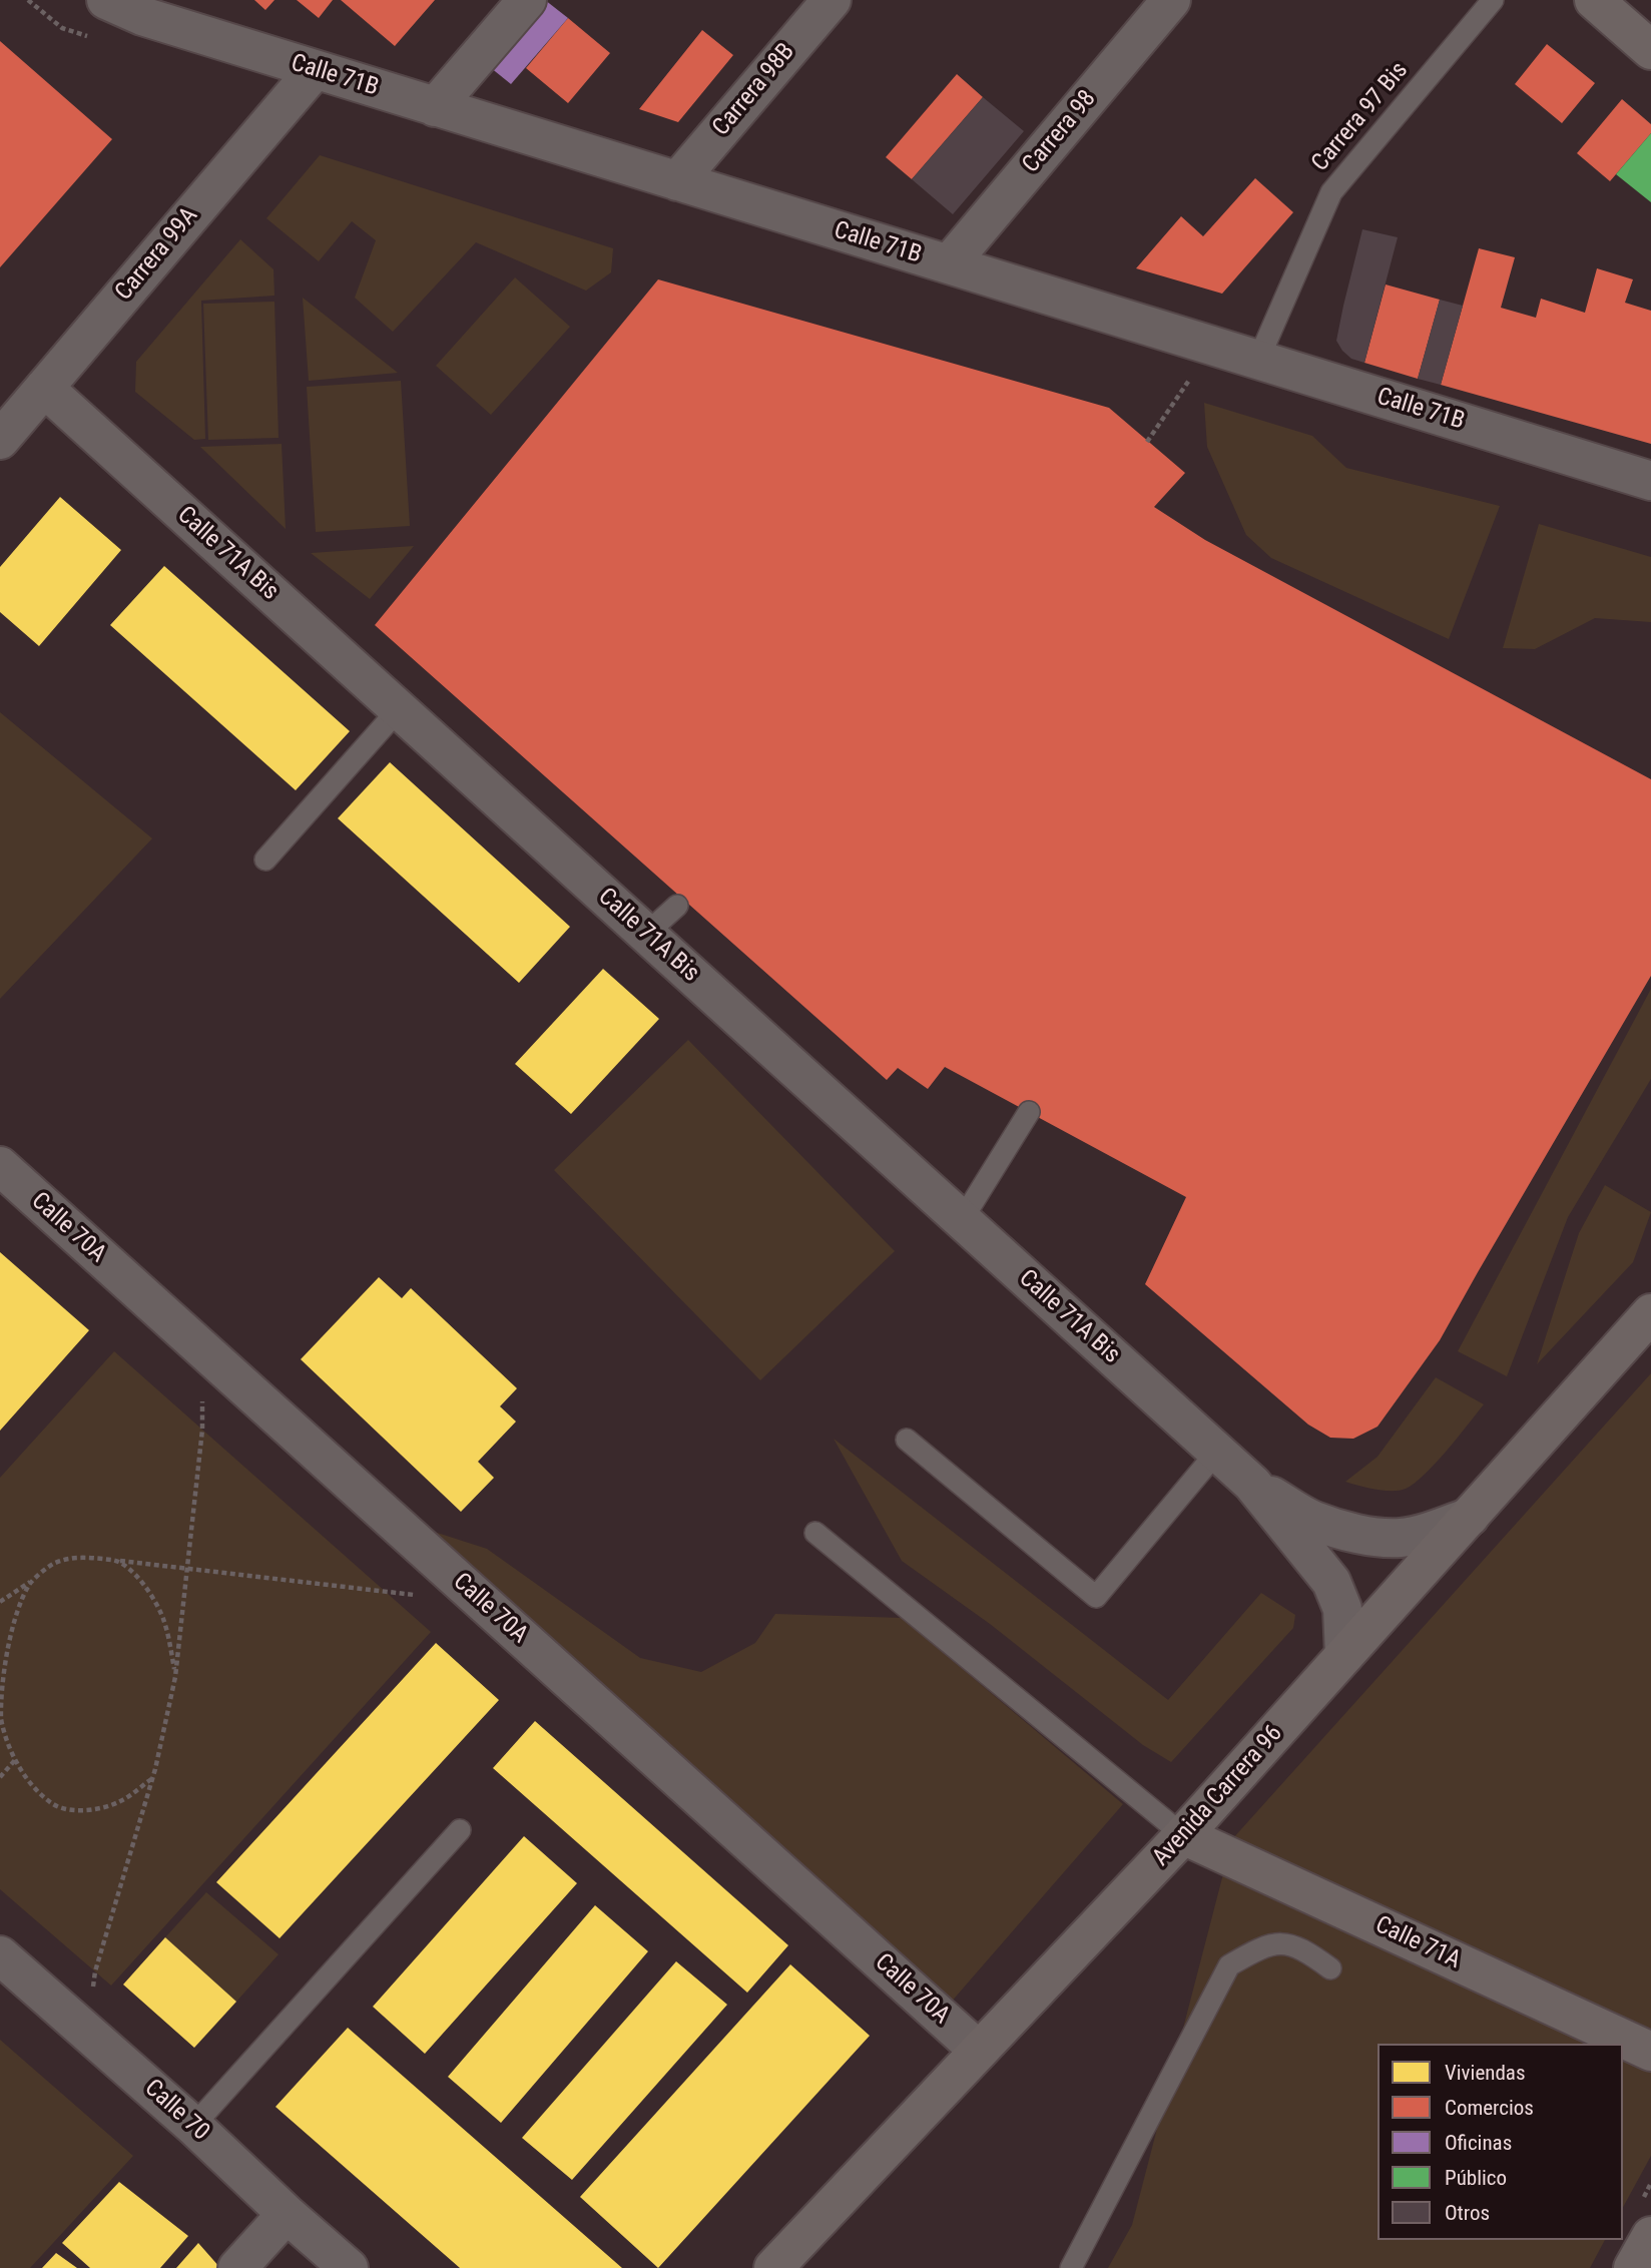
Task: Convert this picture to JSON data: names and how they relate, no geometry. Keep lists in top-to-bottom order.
{
  "streets": {
    "main road": ["Avenida Carrera 96", "Calle 71A"],
    "street": [
      "Calle 71B",
      "Carrera 98B",
      "Carrera 98",
      "Carrera 99A",
      "Calle 71A Bis",
      "Calle 70A",
      "Calle 70"
    ],
    "lane": ["Carrera 97 Bis"]
  },
  "crossings": [
    ["Calle 71B", "Carrera 98B"],
    ["Calle 71B", "Carrera 97 Bis"],
    ["Calle 71B", "Carrera 98"],
    ["Calle 71B", "Carrera 99A"],
    ["Carrera 99A", "Calle 71A Bis"],
    ["Calle 71A Bis", "Avenida Carrera 96"],
    ["Calle 70A", "Avenida Carrera 96"],
    ["Avenida Carrera 96", "Calle 71A"]
  ],
  "legend": [
    "Viviendas",
    "Comercios",
    "Oficinas",
    "Público",
    "Otros"
  ]
}
